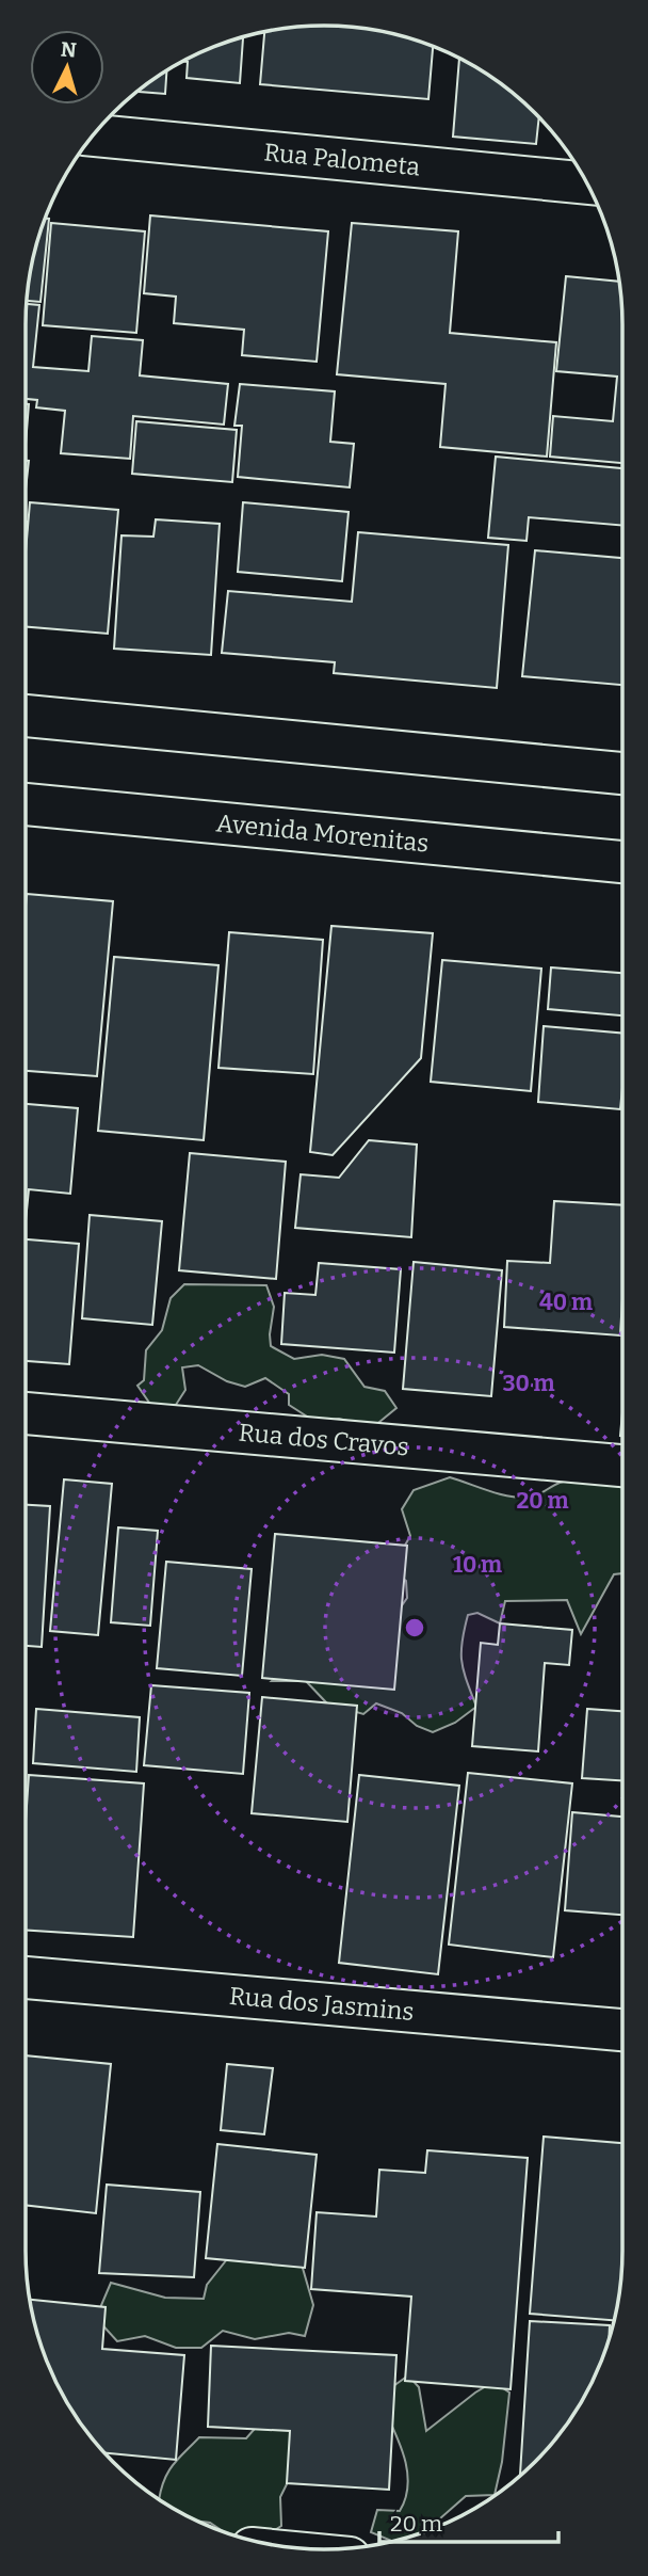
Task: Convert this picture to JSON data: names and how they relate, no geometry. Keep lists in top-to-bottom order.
{
  "streets": {
    "street": [
      "Rua Palometa",
      "Avenida Morenitas",
      "Rua dos Cravos",
      "Rua dos Jasmins"
    ]
  },
  "scale_bar": "20 m",
  "north": "top",
  "rings": [
    "40 m",
    "30 m",
    "20 m",
    "10 m"
  ]
}
